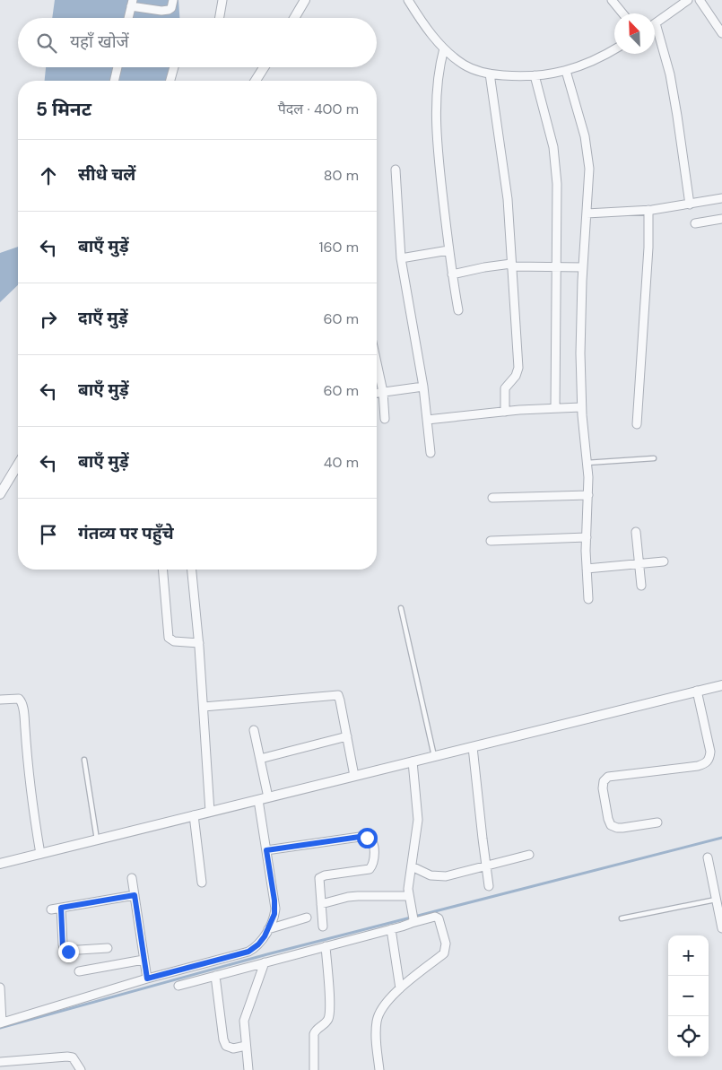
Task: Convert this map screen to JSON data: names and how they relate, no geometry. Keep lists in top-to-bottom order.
{
  "north": "top left",
  "page": {
    "search": "यहाँ खोजें",
    "heading": ["5 मिनट", "पैदल · 400 m"],
    "list": [
      ["सीधे चलें", "80 m"],
      ["बाएँ मुड़ें", "160 m"],
      ["दाएँ मुड़ें", "60 m"],
      ["बाएँ मुड़ें", "60 m"],
      ["बाएँ मुड़ें", "40 m"],
      "गंतव्य पर पहुँचे"
    ],
    "map_buttons": ["+", "−"]
  }
}
